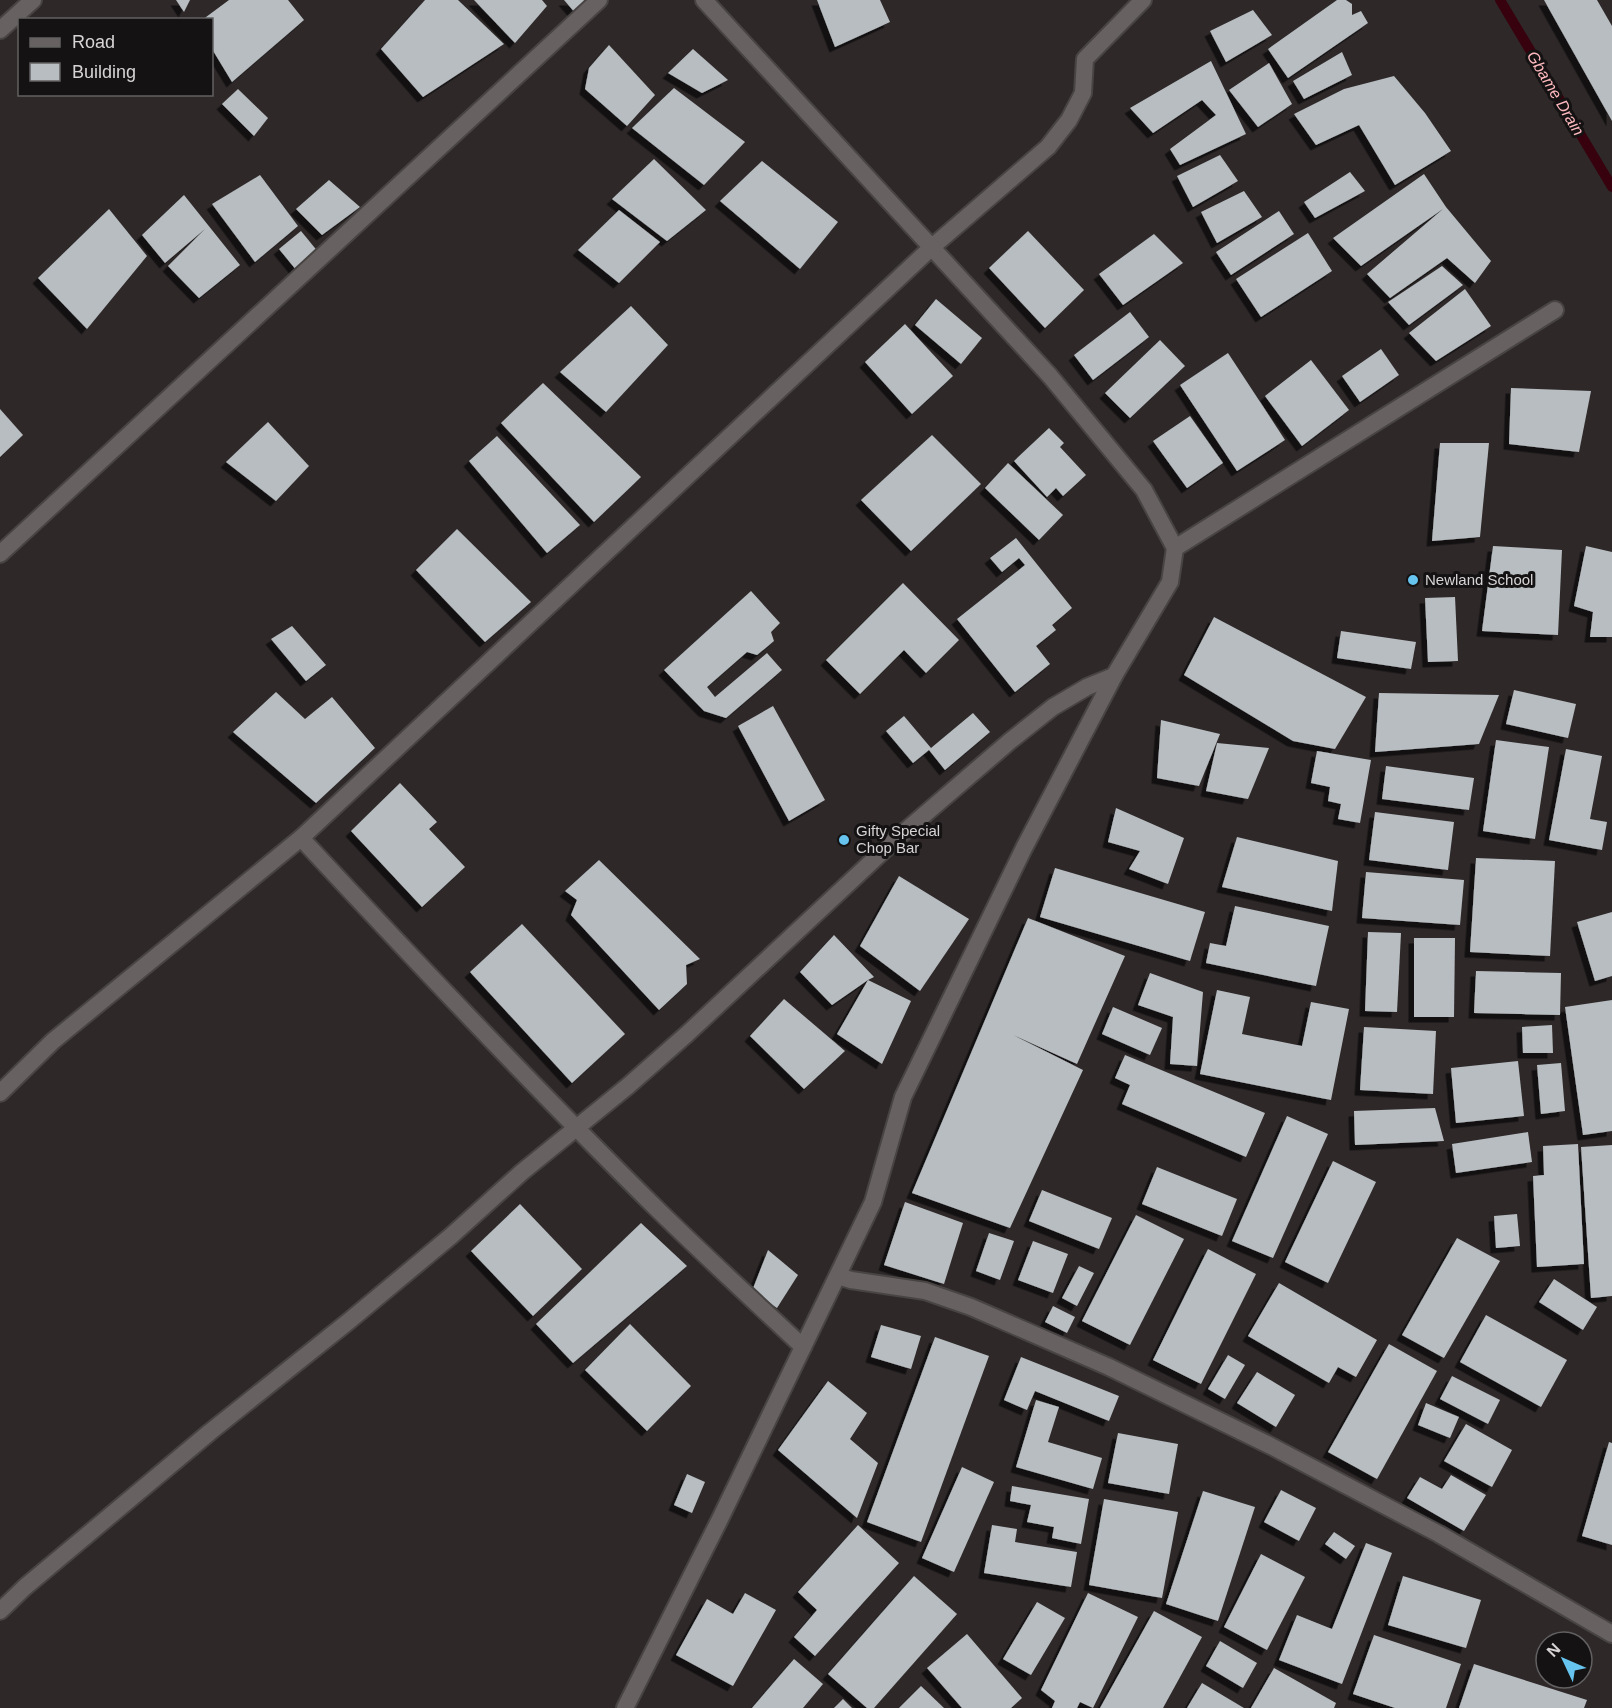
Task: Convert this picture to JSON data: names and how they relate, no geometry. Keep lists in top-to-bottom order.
{
  "water": ["Gbame Drain"],
  "places": ["Newland School", "Gifty Special Chop Bar"],
  "legend": ["Road", "Building"],
  "north": "top left"
}
